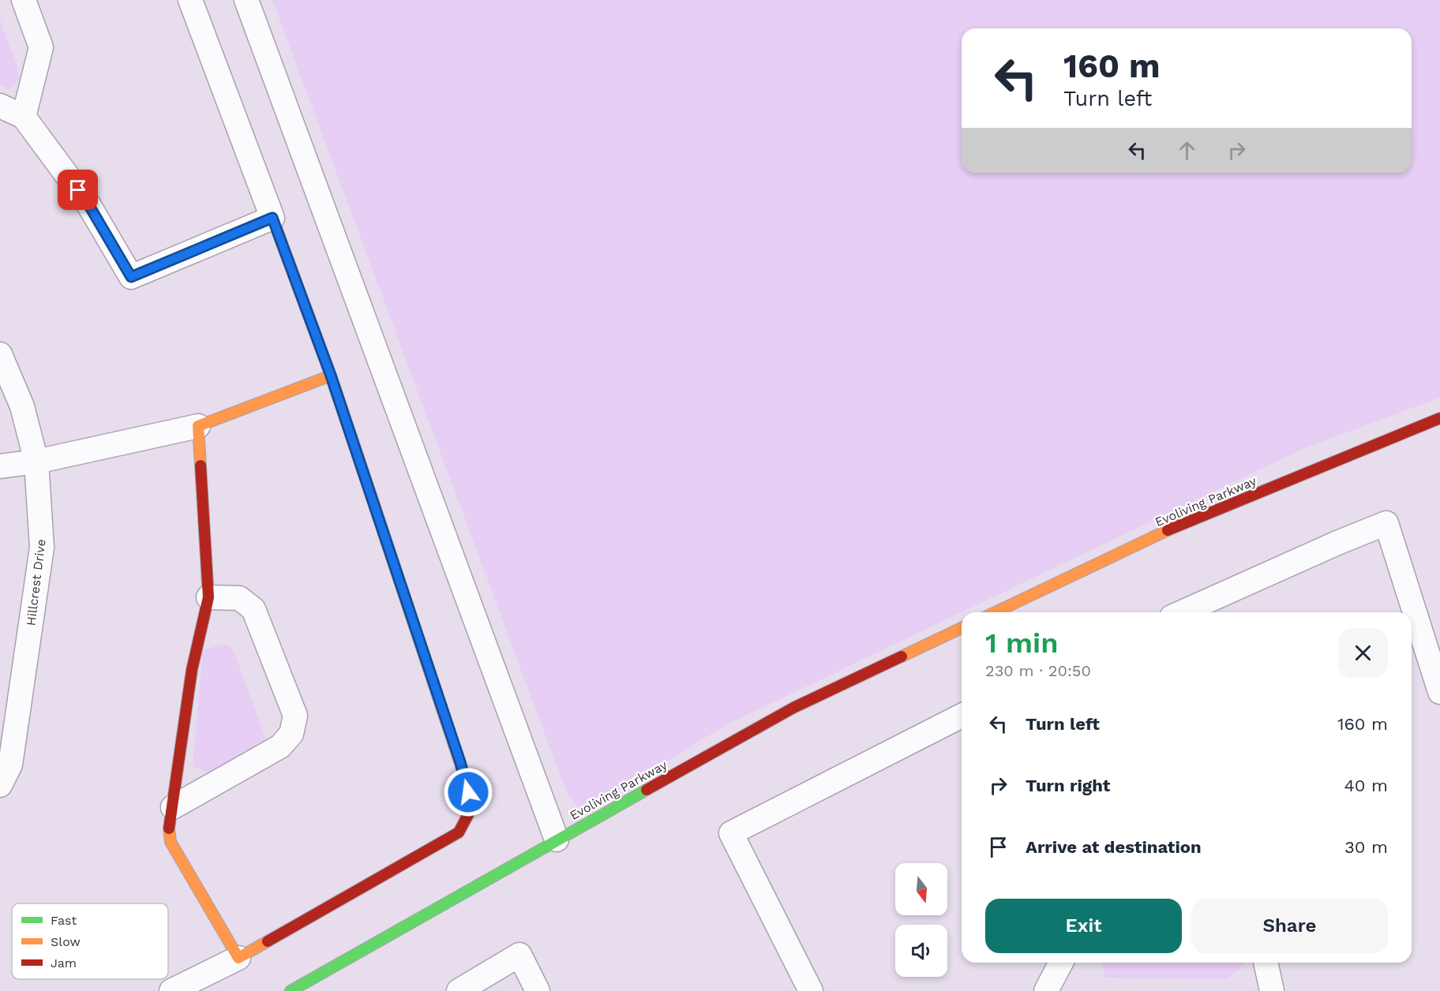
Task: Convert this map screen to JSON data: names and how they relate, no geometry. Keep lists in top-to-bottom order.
{
  "streets": {
    "street": ["Evoliving Parkway", "Hillcrest Drive"]
  },
  "legend": ["Fast", "Slow", "Jam"],
  "north": "bottom",
  "page": {
    "turn": ["160 m", "Turn left"],
    "heading": ["1 min", "230 m · 20:50"],
    "list": [
      {
        "name": "Turn left",
        "value": "160 m"
      },
      {
        "name": "Turn right",
        "value": "40 m"
      },
      {
        "name": "Arrive at destination",
        "value": "30 m"
      }
    ],
    "buttons": ["Exit", "Share"]
  }
}
